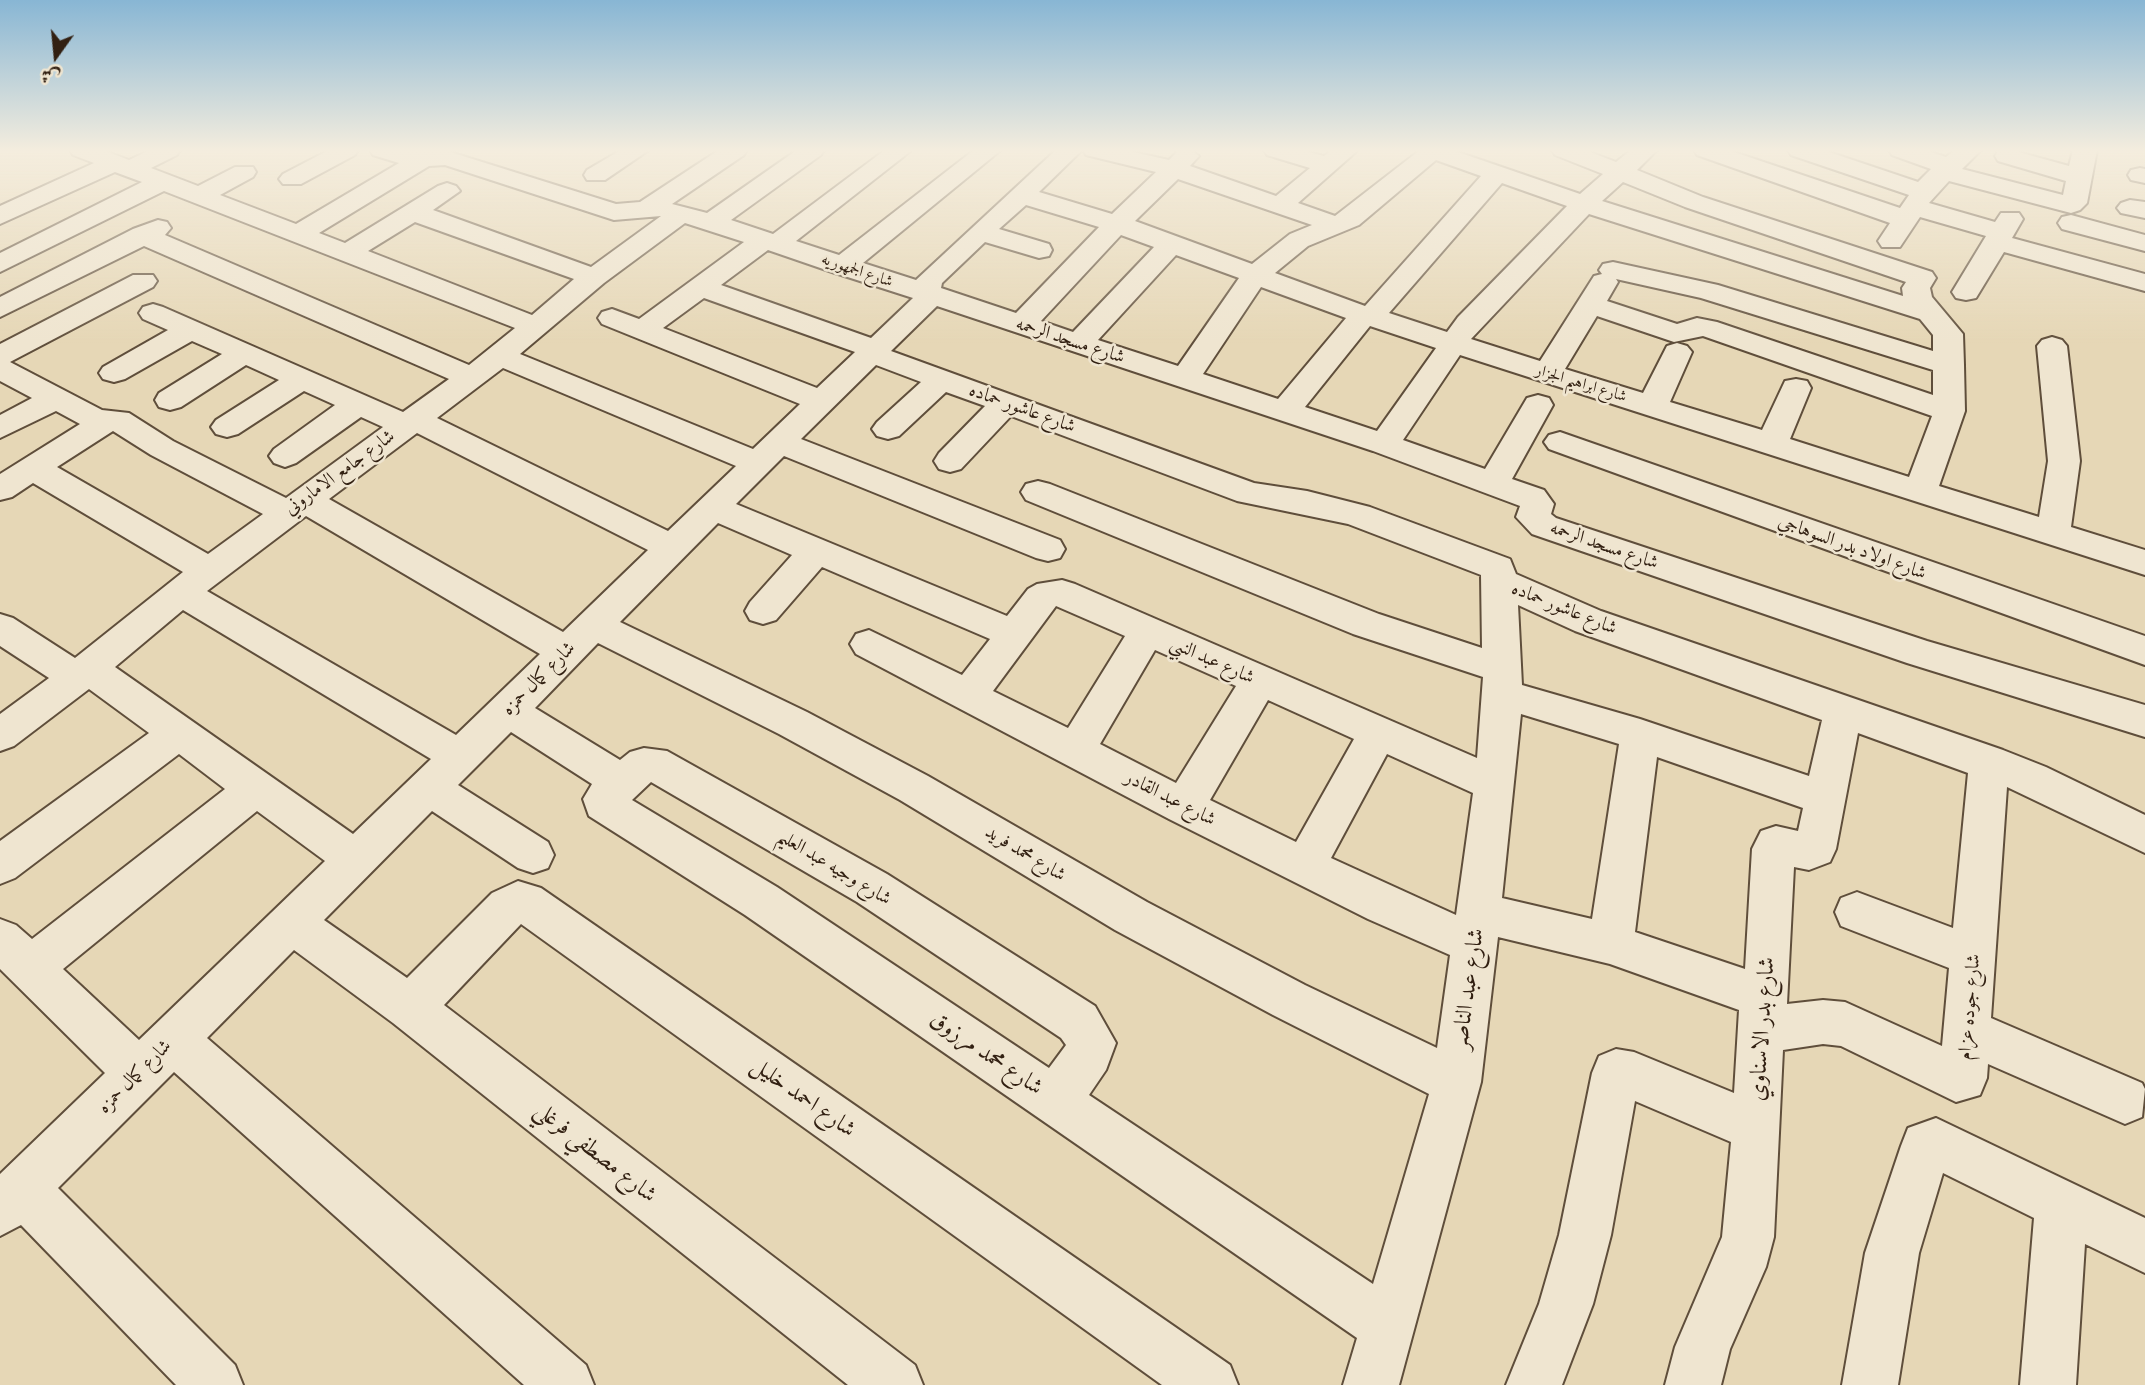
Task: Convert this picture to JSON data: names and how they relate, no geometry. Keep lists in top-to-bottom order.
{
  "streets": {
    "street": [
      "شارع الجمهوريه",
      "شارع مسجد الرحمه",
      "شارع ابراهيم الجزار",
      "شارع عاشور حماده",
      "شارع جامع الاماروني",
      "شارع اولاد بدر السوهاجي",
      "شارع عبد النبي",
      "شارع كمال حمزه",
      "شارع عبد القادر",
      "شارع محمد فريد",
      "شارع وجيه عبد العليم",
      "شارع عبد الناصر",
      "شارع جوده عزام",
      "شارع بدر الاسناوي",
      "شارع محمد مرزوق",
      "شارع احمد خليل",
      "شارع مصطفي فرغلي"
    ]
  },
  "crossings": [
    ["شارع الجمهوريه", "شارع مسجد الرحمه"],
    ["شارع الجمهوريه", "شارع جامع الاماروني"],
    ["شارع الجمهوريه", "شارع كمال حمزه"],
    ["شارع مسجد الرحمه", "شارع كمال حمزه"],
    ["شارع عاشور حماده", "شارع كمال حمزه"],
    ["شارع عاشور حماده", "شارع عبد الناصر"],
    ["شارع عاشور حماده", "شارع جوده عزام"],
    ["شارع عاشور حماده", "شارع بدر الاسناوي"],
    ["شارع جامع الاماروني", "شارع محمد فريد"],
    ["شارع عبد النبي", "شارع عبد القادر"],
    ["شارع عبد النبي", "شارع عبد الناصر"],
    ["شارع كمال حمزه", "شارع محمد فريد"],
    ["شارع كمال حمزه", "شارع مصطفي فرغلي"],
    ["شارع عبد القادر", "شارع عبد الناصر"],
    ["شارع عبد القادر", "شارع جوده عزام"],
    ["شارع عبد القادر", "شارع بدر الاسناوي"],
    ["شارع محمد فريد", "شارع عبد الناصر"],
    ["شارع وجيه عبد العليم", "شارع محمد مرزوق"],
    ["شارع عبد الناصر", "شارع محمد مرزوق"],
    ["شارع جوده عزام", "شارع بدر الاسناوي"],
    ["شارع احمد خليل", "شارع مصطفي فرغلي"]
  ],
  "north": "bottom"
}
